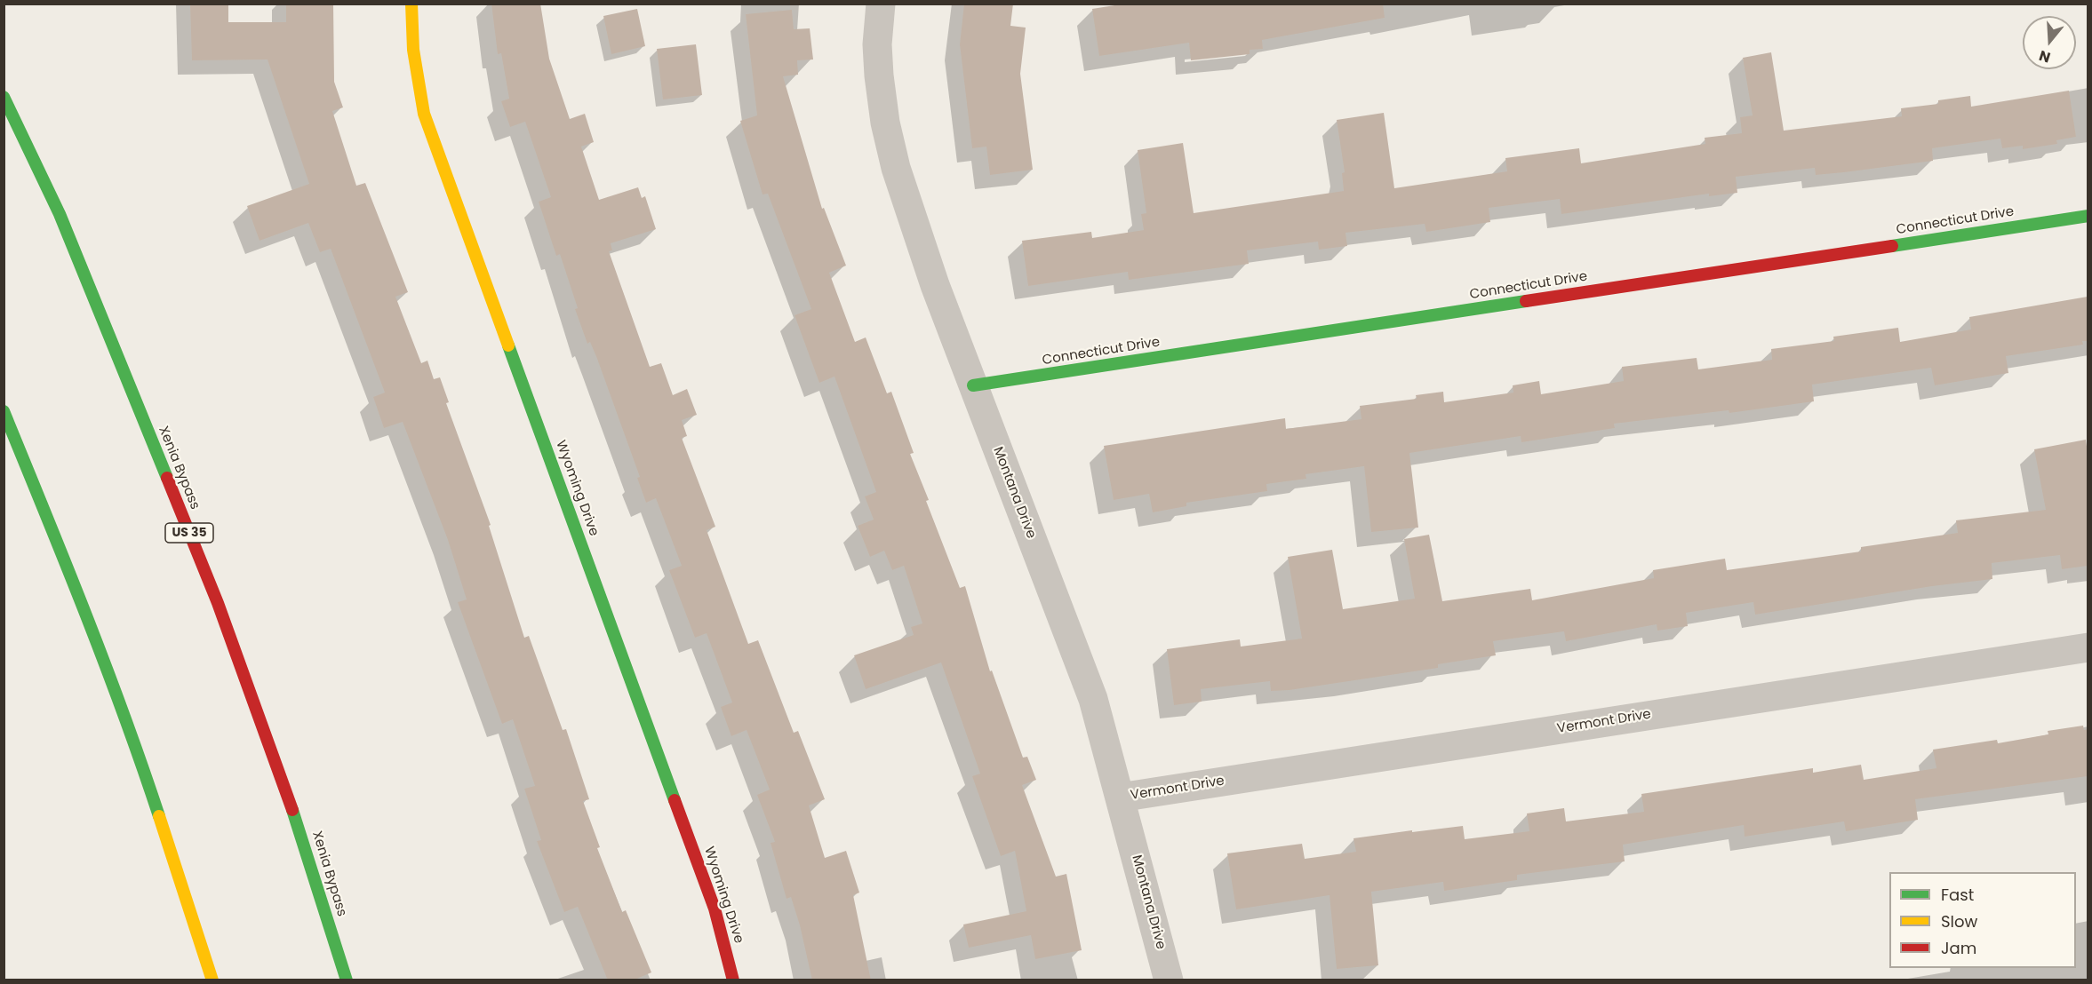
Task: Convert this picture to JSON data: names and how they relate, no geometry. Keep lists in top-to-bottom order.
{
  "streets": {
    "main road": [
      "Connecticut Drive",
      "Xenia Bypass",
      "Wyoming Drive",
      "US 35"
    ],
    "street": ["Montana Drive", "Vermont Drive"]
  },
  "crossings": [
    ["Connecticut Drive", "Montana Drive"],
    ["Montana Drive", "Vermont Drive"]
  ],
  "legend": ["Fast", "Slow", "Jam"],
  "north": "bottom"
}
